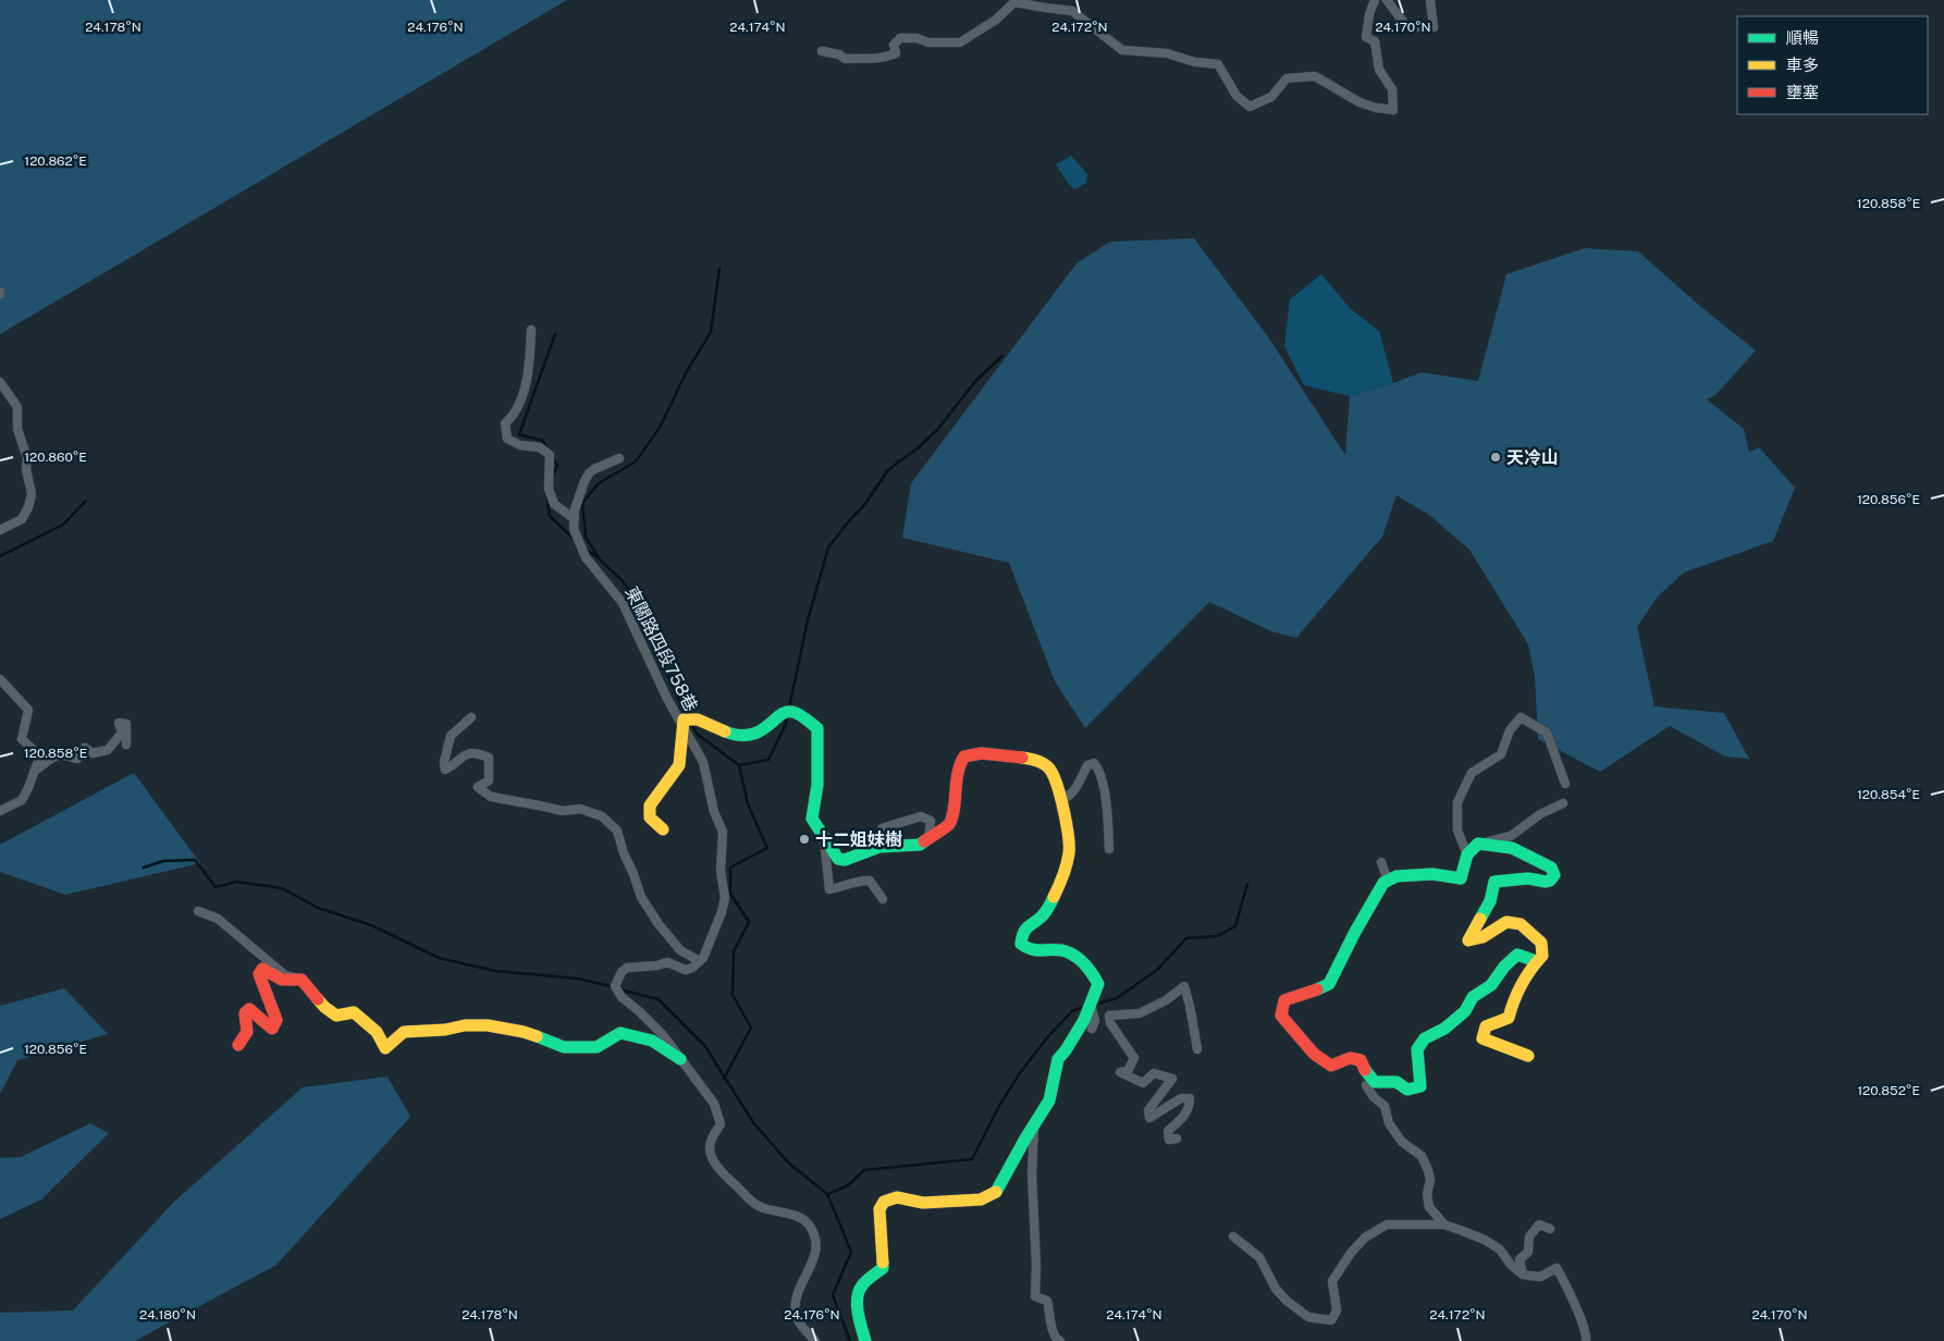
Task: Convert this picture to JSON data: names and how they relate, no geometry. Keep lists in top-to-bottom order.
{
  "streets": {
    "street": ["東關路四段758巷"]
  },
  "places": ["天冷山", "十二姐妹樹"],
  "legend": ["順暢", "車多", "壅塞"],
  "coordinates": [
    "24.178°N",
    "24.176°N",
    "24.174°N",
    "24.172°N",
    "24.170°N",
    "120.862°E",
    "120.858°E",
    "120.860°E",
    "120.856°E",
    "120.854°E",
    "120.852°E",
    "24.180°N"
  ]
}
